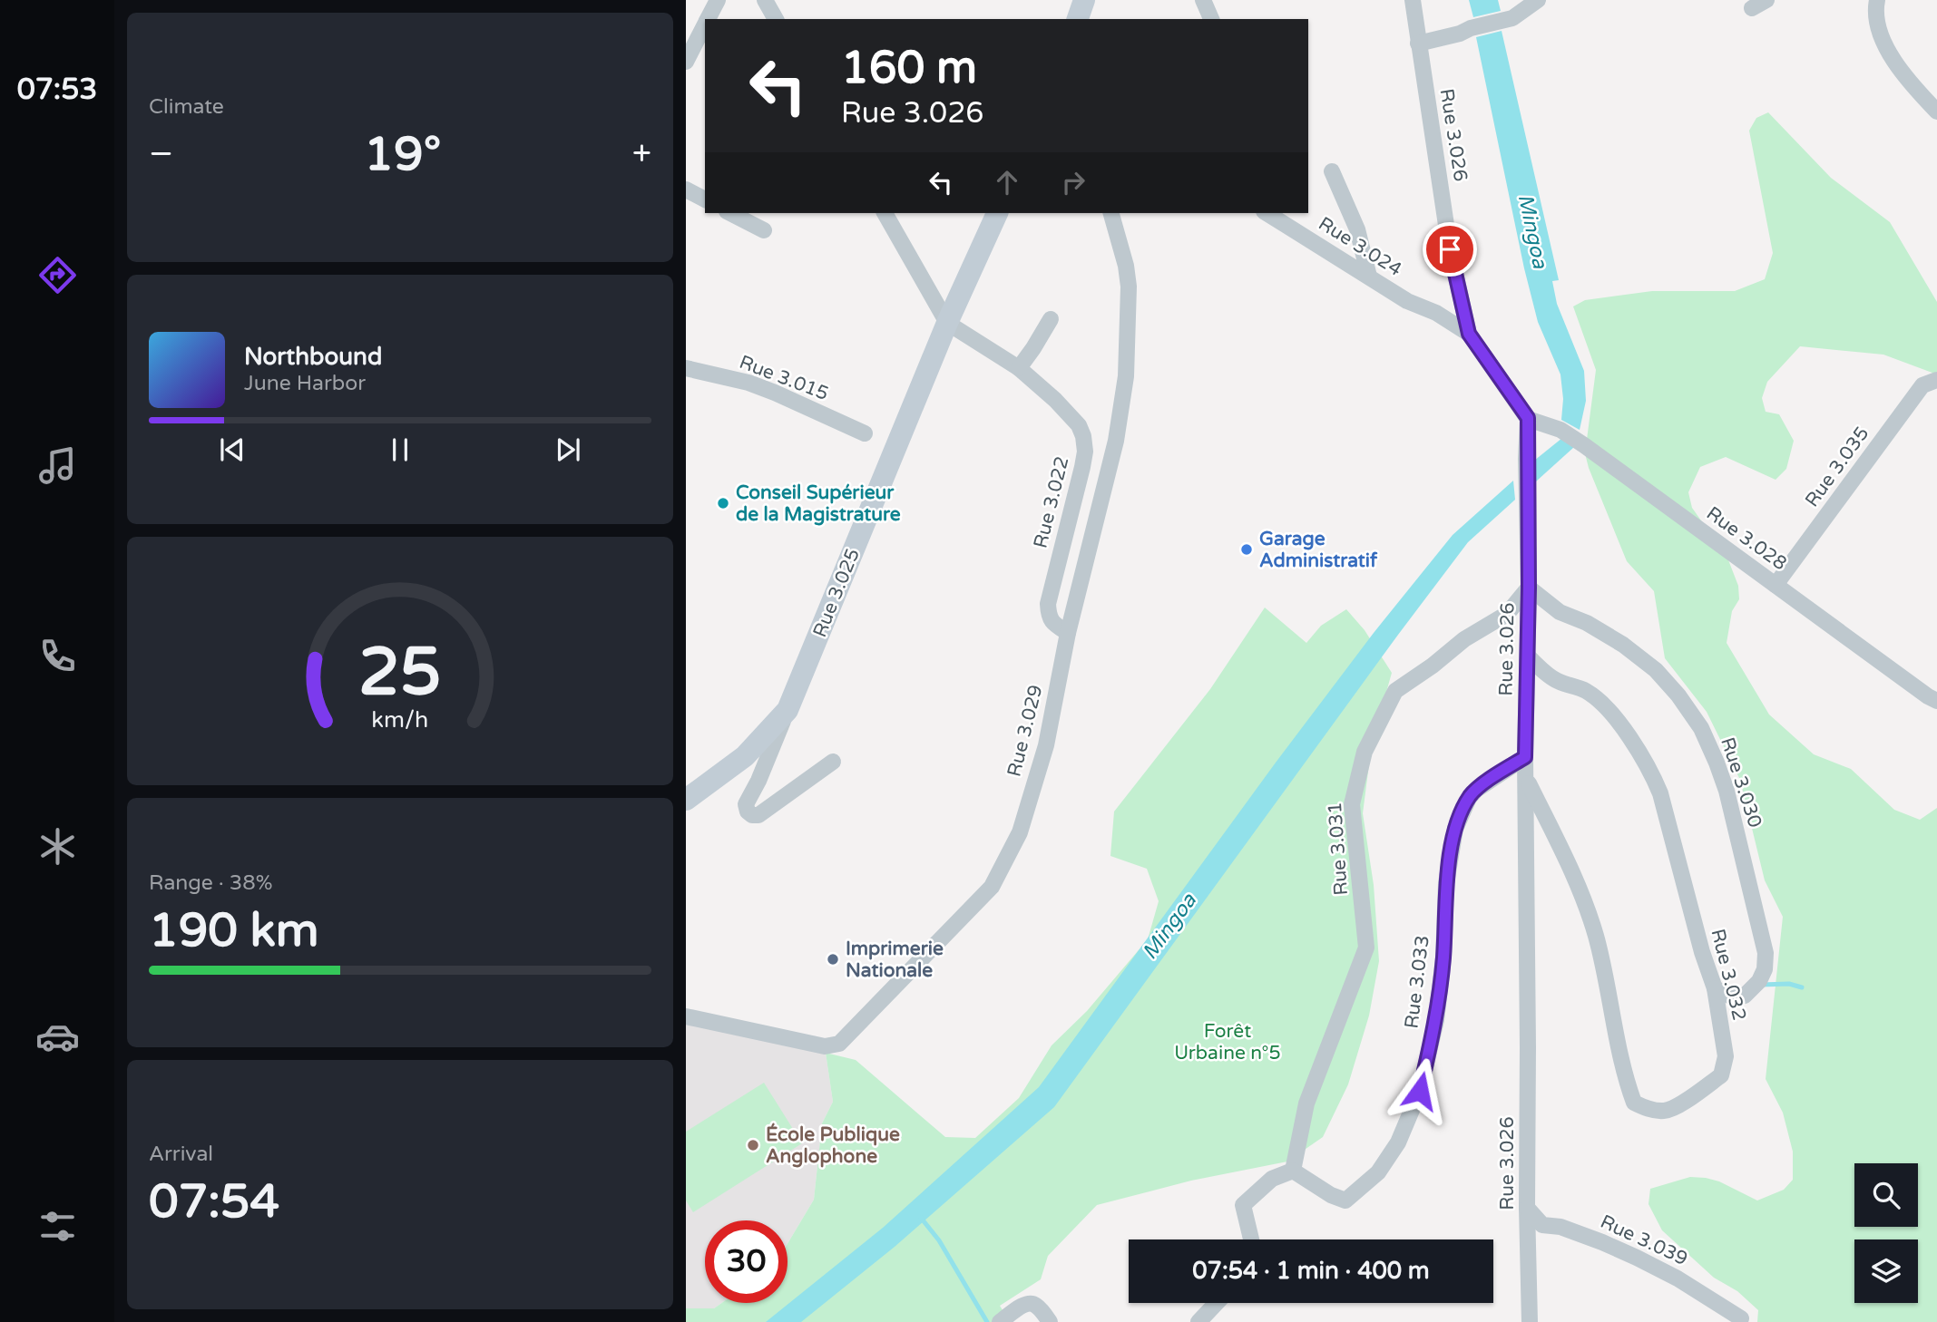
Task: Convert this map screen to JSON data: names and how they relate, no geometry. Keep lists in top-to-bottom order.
{
  "streets": {
    "street": [
      "Rue 3.026",
      "Rue 3.024",
      "Rue 3.015",
      "Rue 3.035",
      "Rue 3.022",
      "Rue 3.028",
      "Rue 3.025",
      "Rue 3.029",
      "Rue 3.030",
      "Rue 3.031",
      "Rue 3.032",
      "Rue 3.033",
      "Rue 3.039"
    ]
  },
  "crossings": [
    ["Rue 3.026", "Rue 3.024"],
    ["Rue 3.026", "Rue 3.028"],
    ["Rue 3.026", "Rue 3.030"],
    ["Rue 3.026", "Rue 3.031"],
    ["Rue 3.026", "Rue 3.032"],
    ["Rue 3.026", "Rue 3.033"],
    ["Rue 3.026", "Rue 3.039"],
    ["Rue 3.035", "Rue 3.028"],
    ["Rue 3.022", "Rue 3.025"],
    ["Rue 3.022", "Rue 3.029"],
    ["Rue 3.030", "Rue 3.031"],
    ["Rue 3.030", "Rue 3.032"],
    ["Rue 3.031", "Rue 3.033"]
  ],
  "water": ["Mingoa"],
  "parks": ["Forêt Urbaine n°5"],
  "places": [
    "Conseil Supérieur de la Magistrature",
    "Garage Administratif",
    "Imprimerie Nationale",
    "École Publique Anglophone"
  ],
  "page": {
    "tabs": "07:53",
    "tile": [
      "Climate",
      ["Range · 38%", "190 km"],
      ["Arrival", "07:54"]
    ],
    "turn": ["160 m", "Rue 3.026"],
    "heat": ["−", "19°", "+"],
    "song": ["Northbound", "June Harbor"],
    "limit": "30",
    "trip": "07:54 · 1 min · 400 m",
    "gauge": ["25", "km/h"]
  }
}
